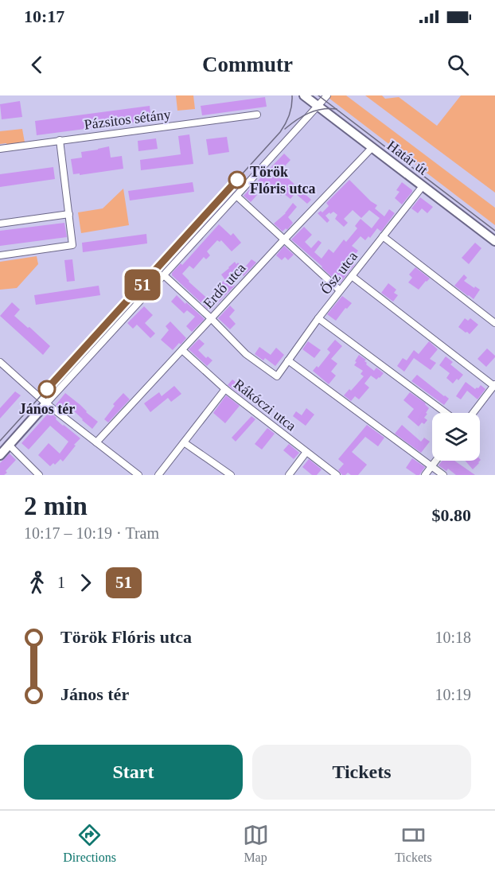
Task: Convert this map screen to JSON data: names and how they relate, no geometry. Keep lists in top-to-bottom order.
{
  "streets": {
    "main road": ["Határ út"],
    "street": [
      "Pázsitos sétány",
      "Ősz utca",
      "Erdő utca",
      "Rákóczi utca"
    ]
  },
  "crossings": [
    ["Határ út", "Ősz utca"],
    ["Határ út", "Erdő utca"],
    ["Ősz utca", "Erdő utca"],
    ["Erdő utca", "Rákóczi utca"]
  ],
  "places": ["Török Flóris utca", "János tér"],
  "lines": ["tram line 51"],
  "page": {
    "status": "10:17",
    "header": "Commutr",
    "on_map": "51",
    "heading": ["2 min", "10:17 – 10:19 · Tram", "$0.80"],
    "legs": ["1", "51"],
    "list": [
      {
        "name": "Török Flóris utca",
        "value": "10:18"
      },
      {
        "name": "János tér",
        "value": "10:19"
      }
    ],
    "buttons": ["Start", "Tickets"],
    "tabs": ["Directions", "Map", "Tickets"]
  }
}
